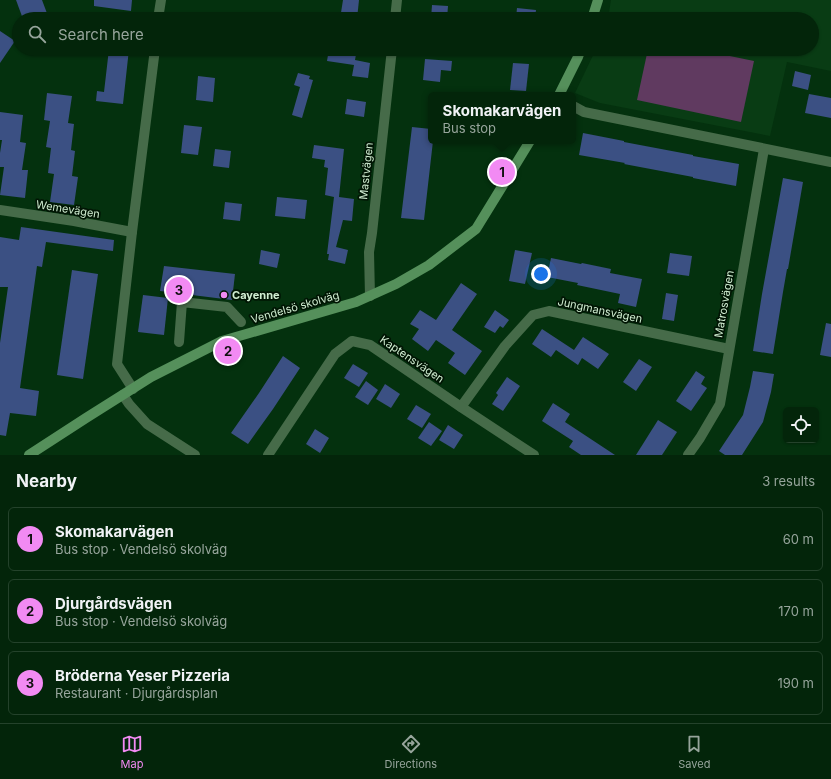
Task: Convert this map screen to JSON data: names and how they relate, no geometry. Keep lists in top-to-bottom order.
{
  "streets": {
    "street": [
      "Mastvägen",
      "Wemevägen",
      "Matrosvägen",
      "Vendelsö skolväg",
      "Jungmansvägen",
      "Kaptensvägen"
    ]
  },
  "crossings": [
    ["Mastvägen", "Vendelsö skolväg"],
    ["Matrosvägen", "Jungmansvägen"],
    ["Jungmansvägen", "Kaptensvägen"]
  ],
  "places": ["Cayenne"],
  "page": {
    "search": "Search here",
    "popup": ["Skomakarvägen", "Bus stop"],
    "pins": ["1", "3", "2"],
    "heading": ["Nearby", "3 results"],
    "list": [
      {
        "mark": "1",
        "name": "Skomakarvägen",
        "note": "Bus stop · Vendelsö skolväg",
        "value": "60 m"
      },
      {
        "mark": "2",
        "name": "Djurgårdsvägen",
        "note": "Bus stop · Vendelsö skolväg",
        "value": "170 m"
      },
      {
        "mark": "3",
        "name": "Bröderna Yeser Pizzeria",
        "note": "Restaurant · Djurgårdsplan",
        "value": "190 m"
      }
    ],
    "nav": ["Map", "Directions", "Saved"]
  }
}
